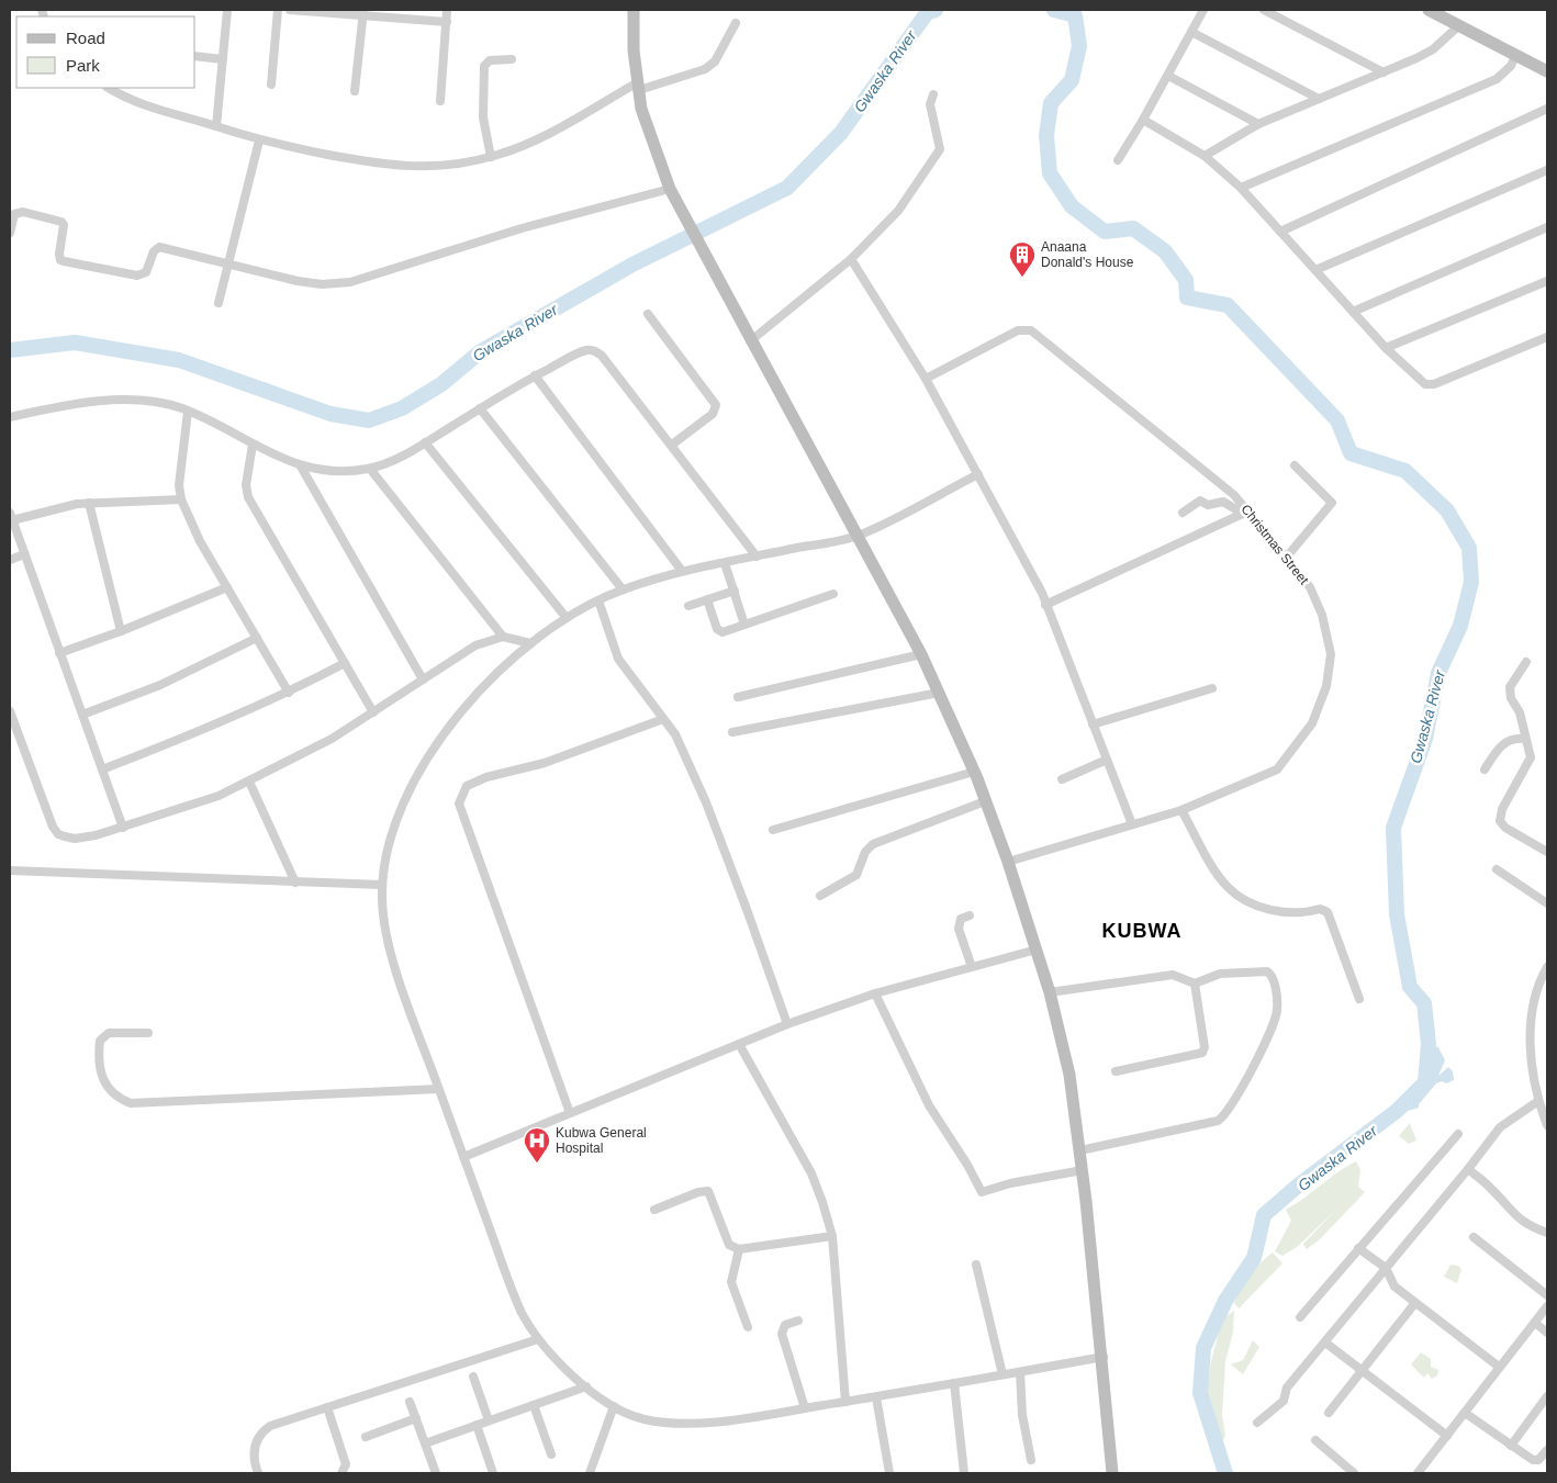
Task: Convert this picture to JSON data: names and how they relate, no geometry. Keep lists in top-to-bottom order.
{
  "streets": {
    "street": ["Christmas Street"]
  },
  "districts": ["KUBWA"],
  "water": ["Gwaska River"],
  "places": {
    "building": ["Anaana Donald's House"],
    "hospital": ["Kubwa General Hospital"]
  },
  "legend": ["Road", "Park"]
}
